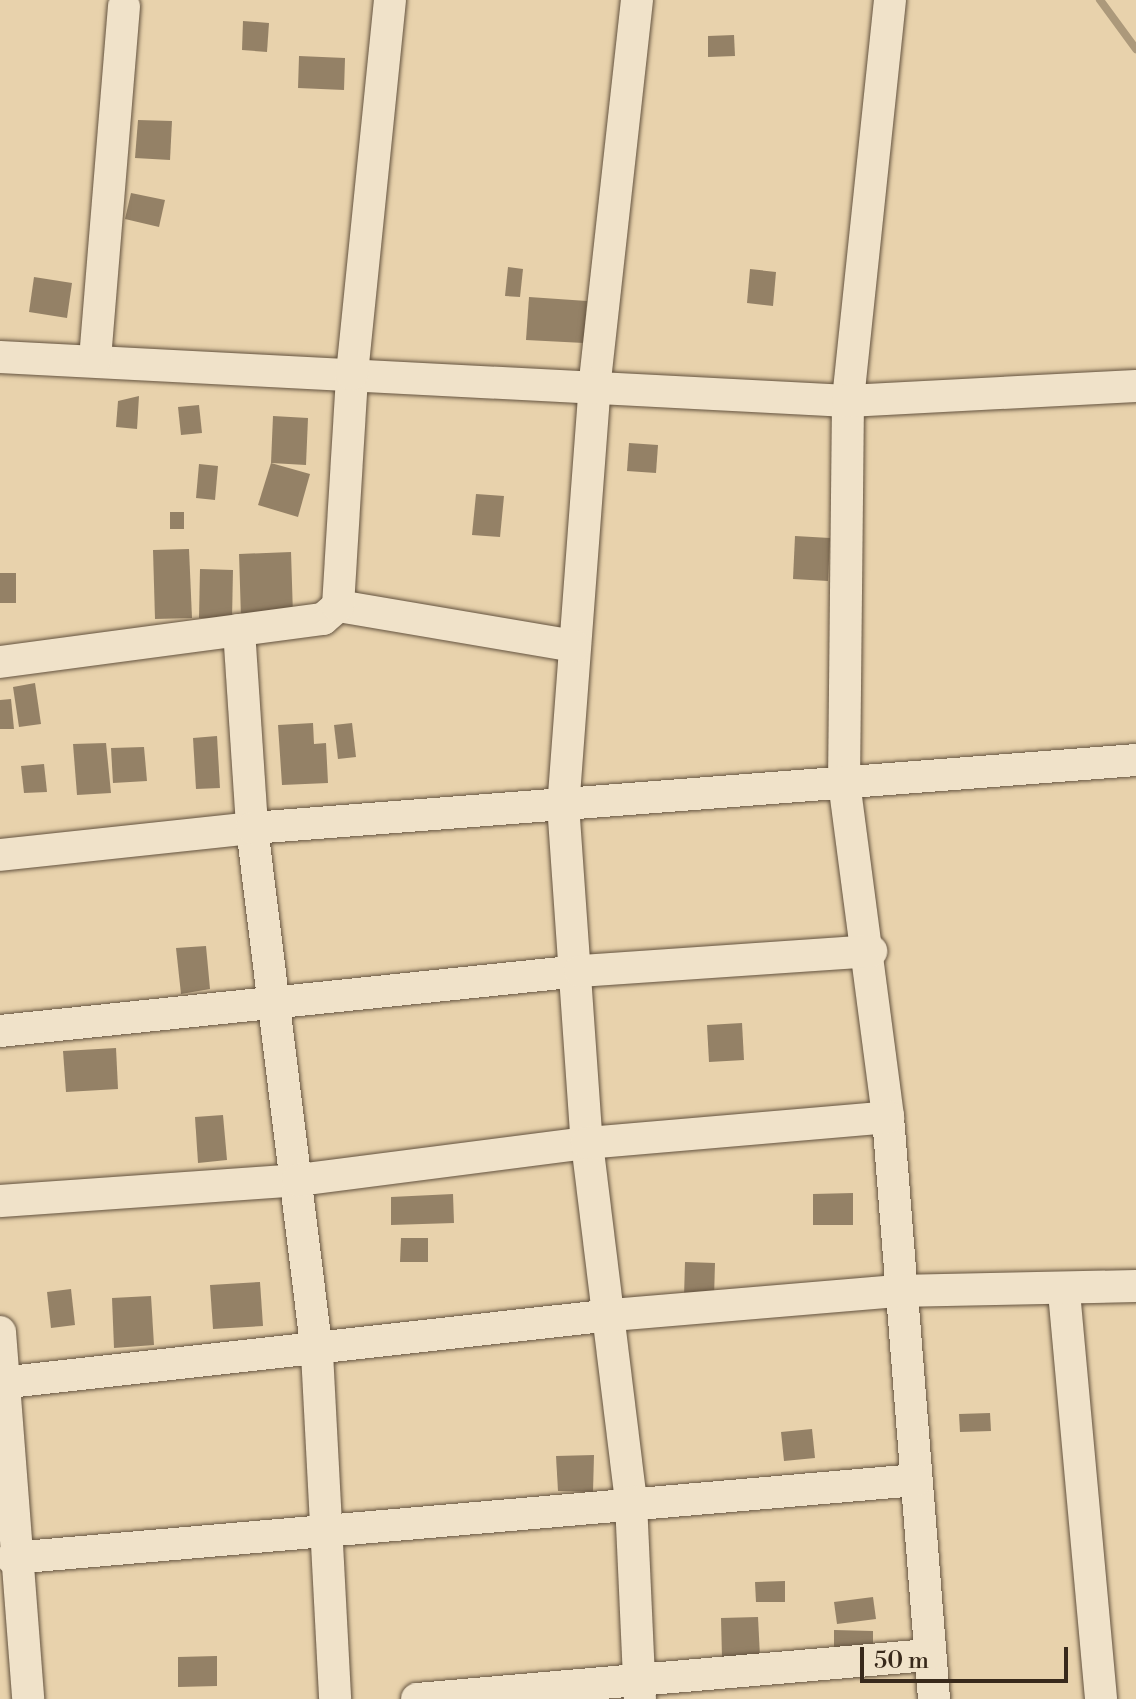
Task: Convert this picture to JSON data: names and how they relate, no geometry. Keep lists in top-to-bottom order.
{
  "scale_bar": "50 m"
}
